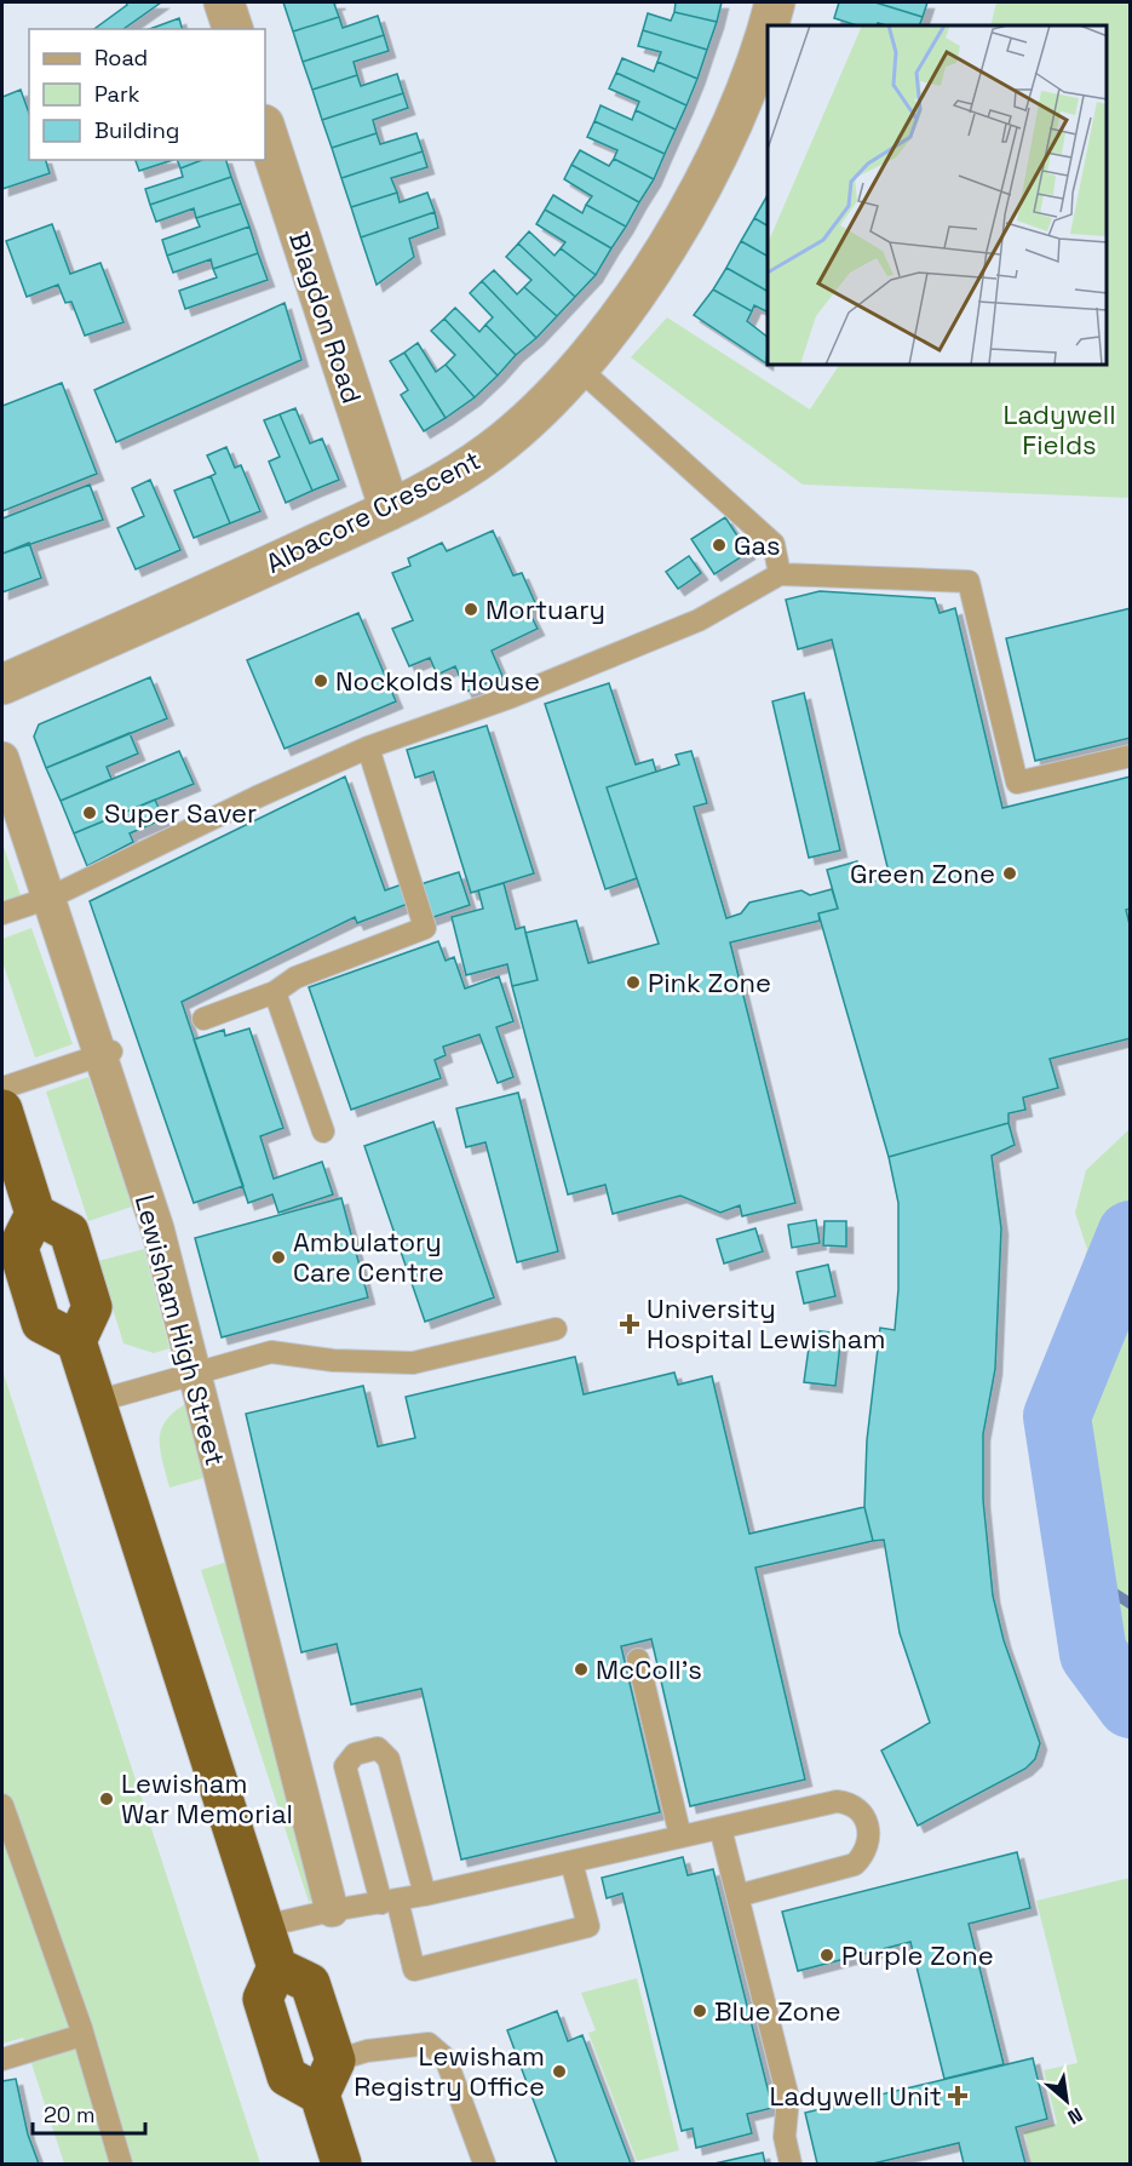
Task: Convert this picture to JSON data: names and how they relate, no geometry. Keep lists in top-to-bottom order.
{
  "streets": {
    "street": ["Blagdon Road", "Albacore Crescent", "Lewisham High Street"]
  },
  "crossings": [
    ["Blagdon Road", "Albacore Crescent"]
  ],
  "parks": ["Ladywell Fields"],
  "places": {
    "other": [
      "Gas",
      "Mortuary",
      "Nockolds House",
      "Super Saver",
      "Green Zone",
      "Pink Zone",
      "Ambulatory Care Centre",
      "McColl's",
      "Lewisham War Memorial",
      "Purple Zone",
      "Blue Zone",
      "Lewisham Registry Office"
    ],
    "health": ["University Hospital Lewisham", "Ladywell Unit"]
  },
  "legend": ["Road", "Park", "Building"],
  "scale_bar": "20 m",
  "north": "bottom right"
}
